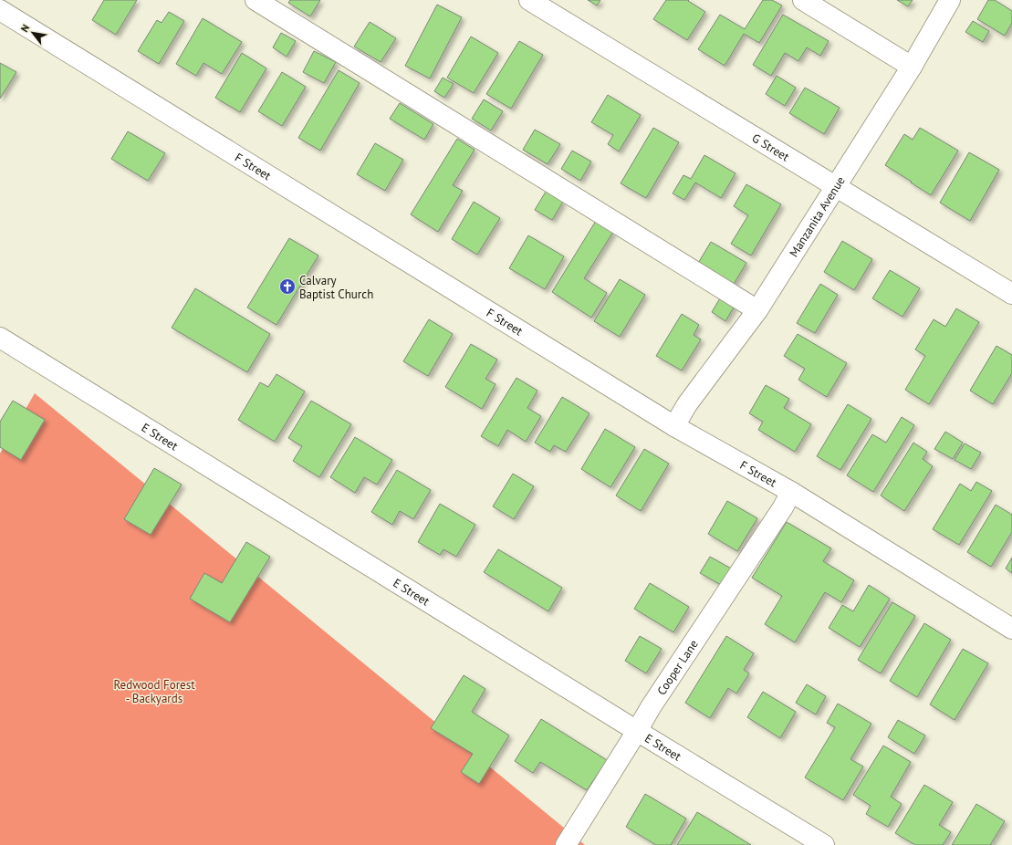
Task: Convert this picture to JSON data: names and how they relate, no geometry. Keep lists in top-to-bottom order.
{
  "streets": {
    "street": [
      "G Street",
      "F Street",
      "Manzanita Avenue",
      "E Street",
      "Cooper Lane"
    ]
  },
  "crossings": [
    ["G Street", "Manzanita Avenue"],
    ["F Street", "Manzanita Avenue"],
    ["F Street", "Cooper Lane"],
    ["E Street", "Cooper Lane"]
  ],
  "parks": ["Redwood Forest - Backyards"],
  "places": {
    "church": ["Calvary Baptist Church"]
  },
  "north": "top left"
}
